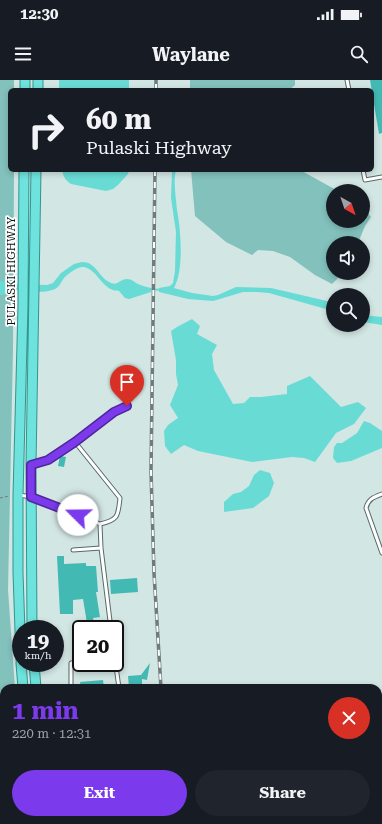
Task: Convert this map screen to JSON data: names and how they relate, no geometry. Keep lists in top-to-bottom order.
{
  "streets": {
    "highway": ["PULASKI HIGHWAY"]
  },
  "north": "bottom right",
  "page": {
    "status": "12:30",
    "header": "Waylane",
    "turn": ["60 m", "Pulaski Highway"],
    "speed": "19 km/h",
    "limit": "20",
    "heading": ["1 min", "220 m · 12:31"],
    "buttons": ["Exit", "Share"]
  }
}
